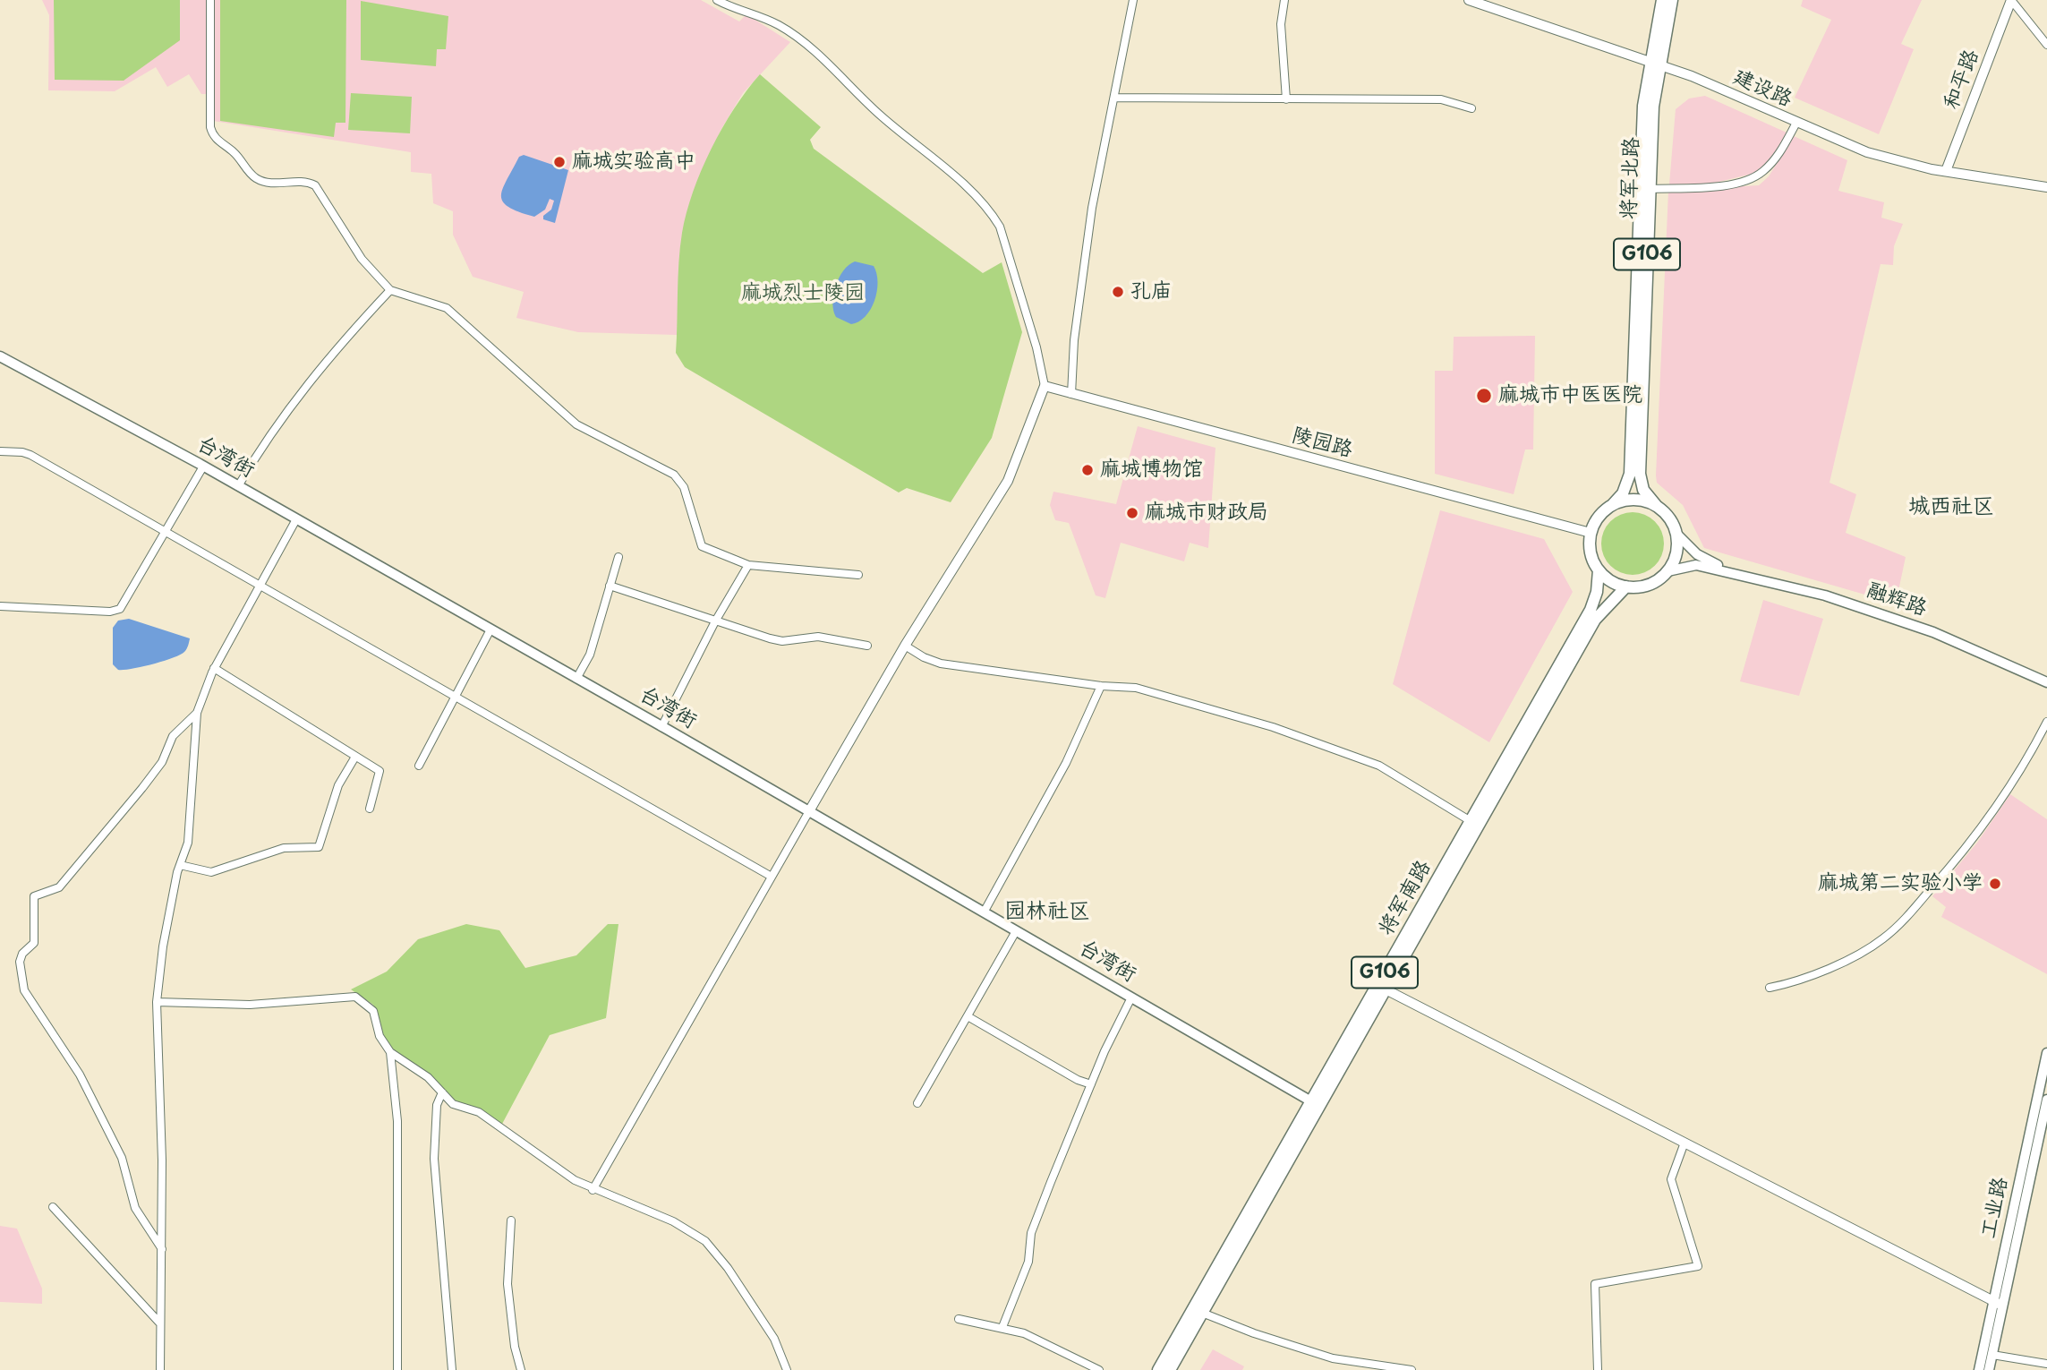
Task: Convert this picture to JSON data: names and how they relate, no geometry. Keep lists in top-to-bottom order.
{
  "streets": {
    "highway": ["将军北路", "G106", "将军南路"],
    "main road": ["台湾街", "融辉路", "工业路"],
    "street": ["和平路", "建设路", "陵园路"]
  },
  "crossings": [
    ["和平路", "建设路"],
    ["建设路", "将军北路"],
    ["将军北路", "G106"],
    ["将军北路", "陵园路"],
    ["将军北路", "将军南路"],
    ["G106", "陵园路"],
    ["G106", "将军南路"],
    ["陵园路", "将军南路"],
    ["台湾街", "将军南路"]
  ],
  "districts": ["城西社区", "园林社区"],
  "parks": ["麻城烈士陵园"],
  "places": [
    "麻城实验高中",
    "孔庙",
    "麻城市中医医院",
    "麻城博物馆",
    "麻城市财政局",
    "麻城第二实验小学"
  ]
}
